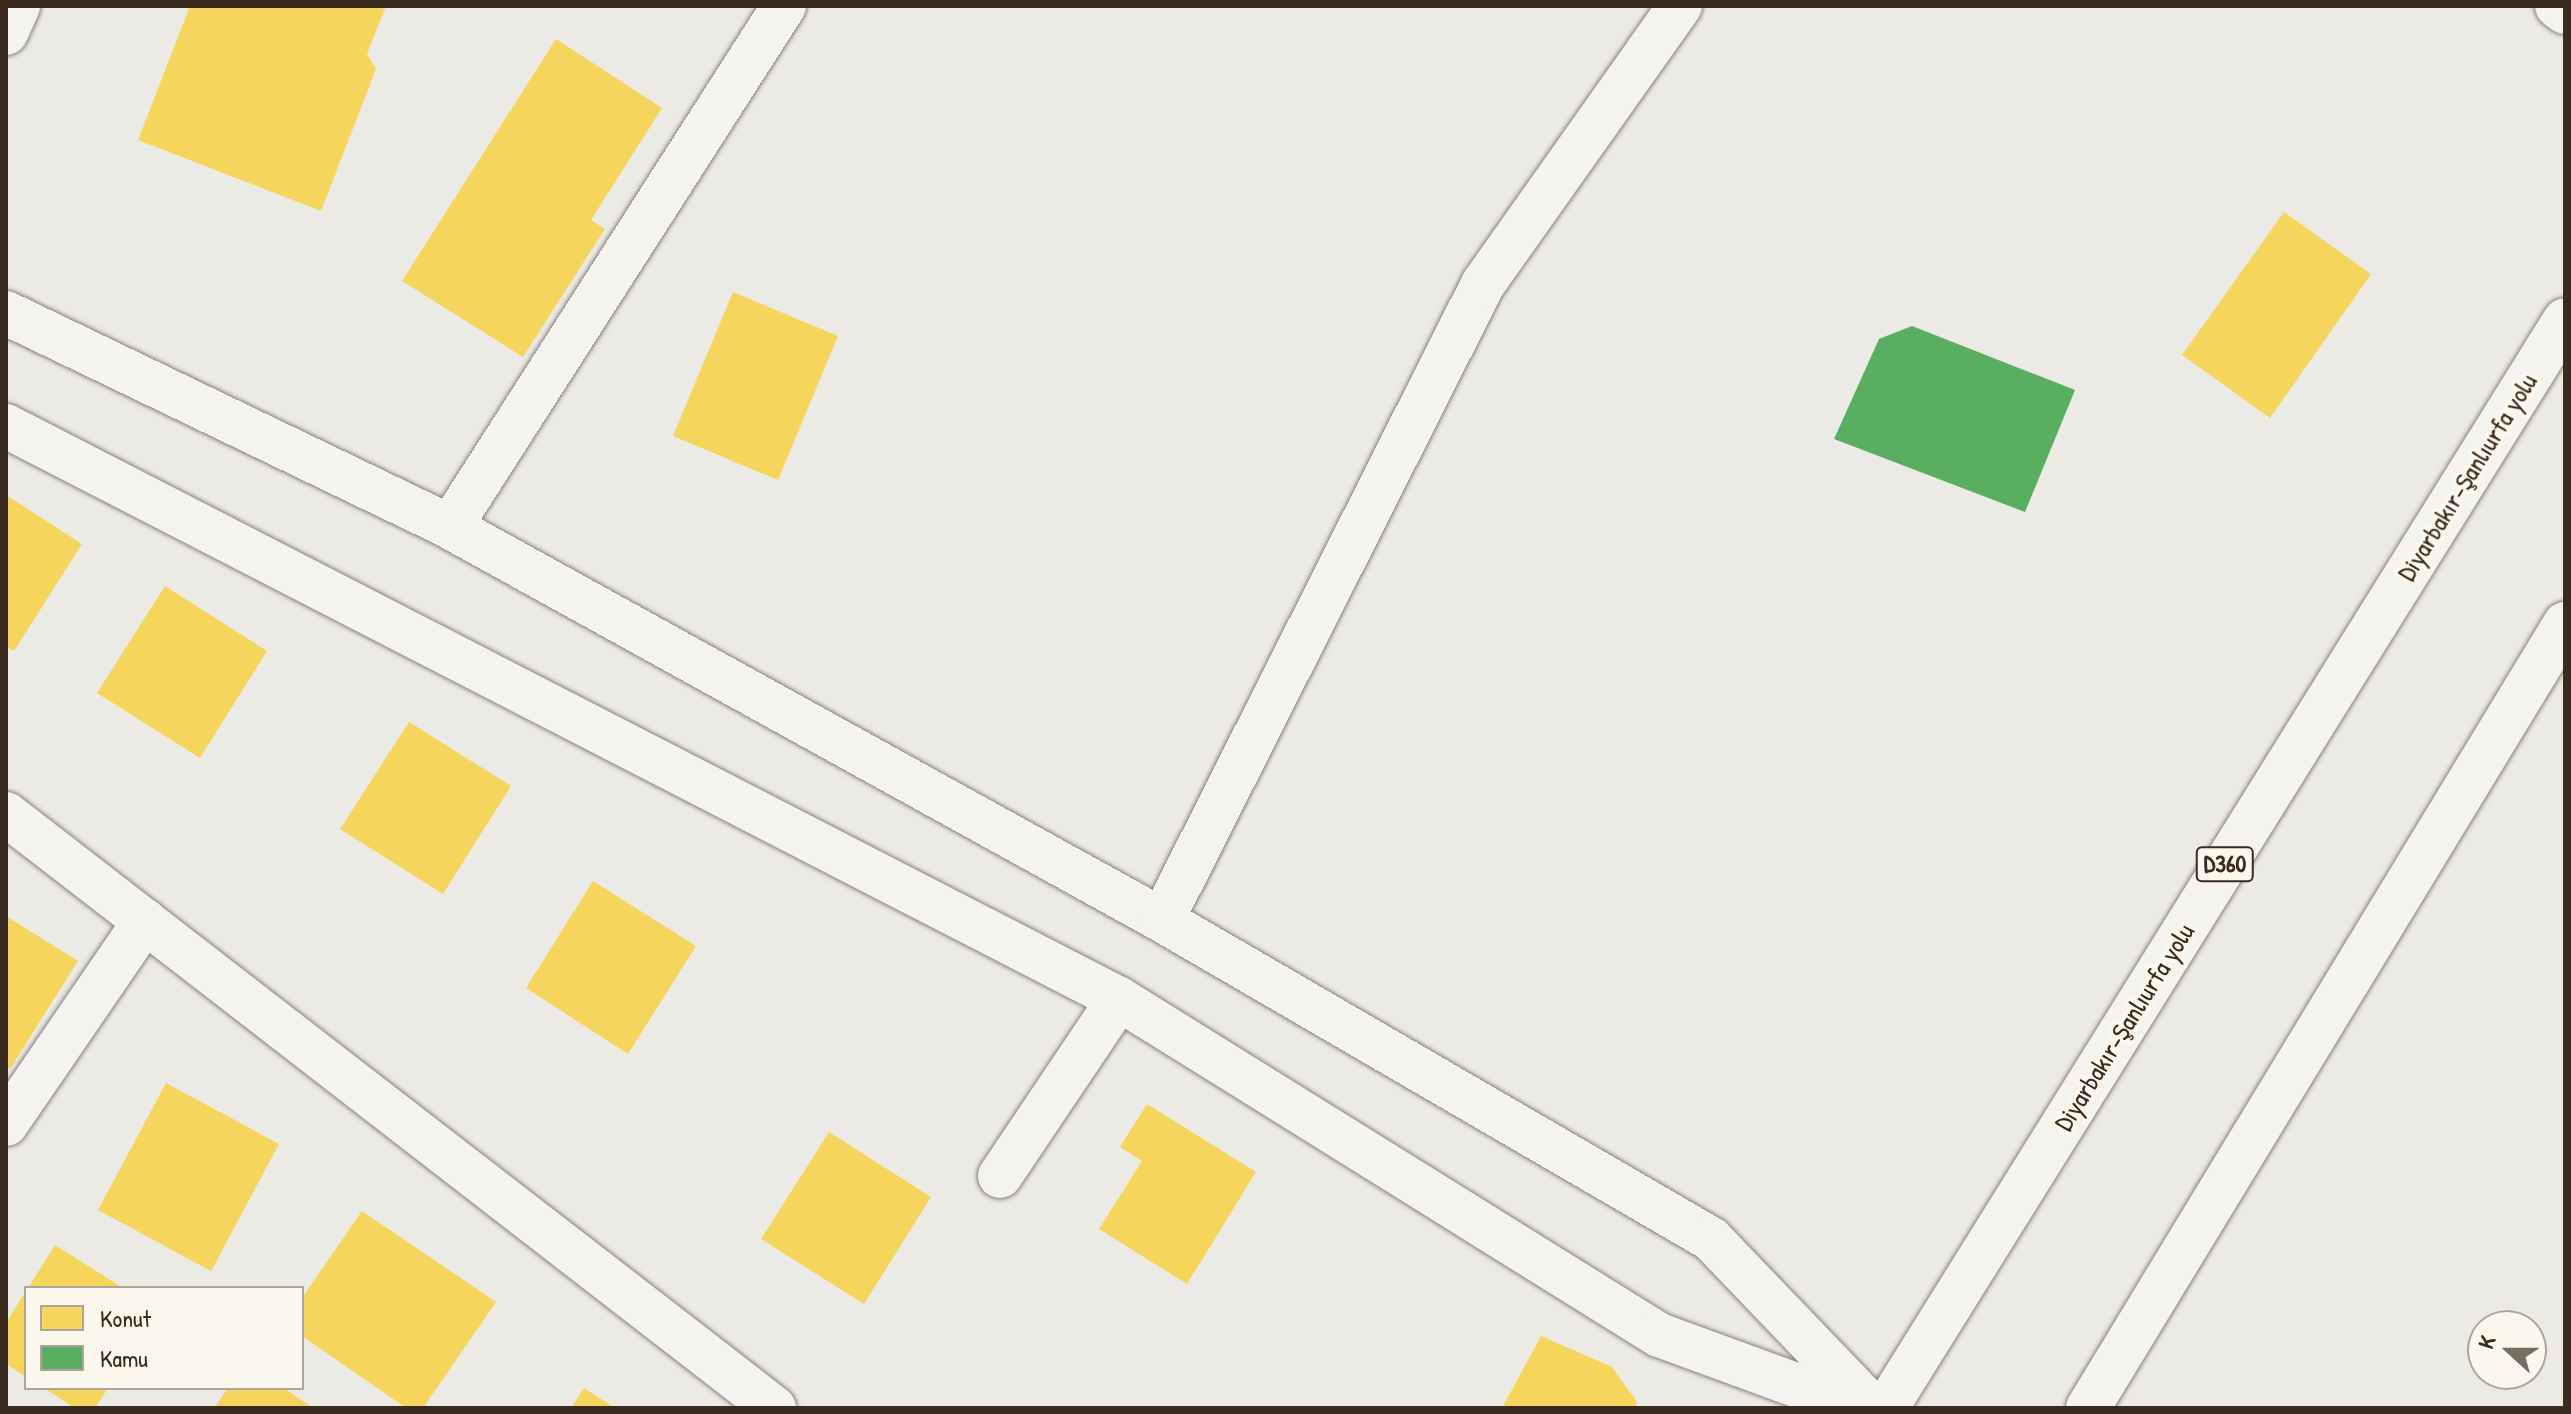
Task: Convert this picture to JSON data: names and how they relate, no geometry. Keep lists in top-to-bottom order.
{
  "streets": {
    "main road": ["Diyarbakır-Şanlıurfa yolu", "D360"]
  },
  "legend": ["Konut", "Kamu"],
  "north": "left"
}
